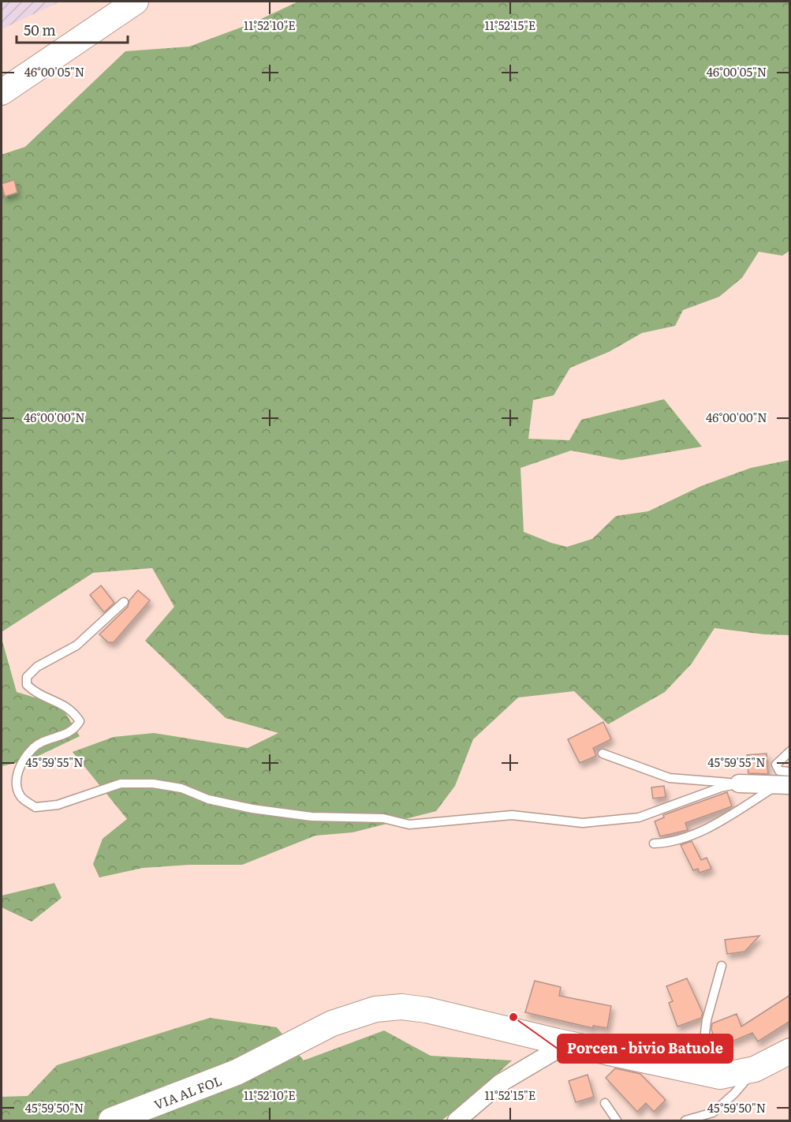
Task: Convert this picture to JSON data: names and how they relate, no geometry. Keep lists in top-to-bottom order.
{
  "streets": {
    "street": ["VIA AL FOL"]
  },
  "places": ["Porcen - bivio Batuole"],
  "scale_bar": "50 m",
  "coordinates": [
    "11°52'10\"E",
    "11°52'15\"E",
    "46°00'05\"N",
    "46°00'00\"N",
    "45°59'55\"N",
    "45°59'50\"N"
  ]
}
